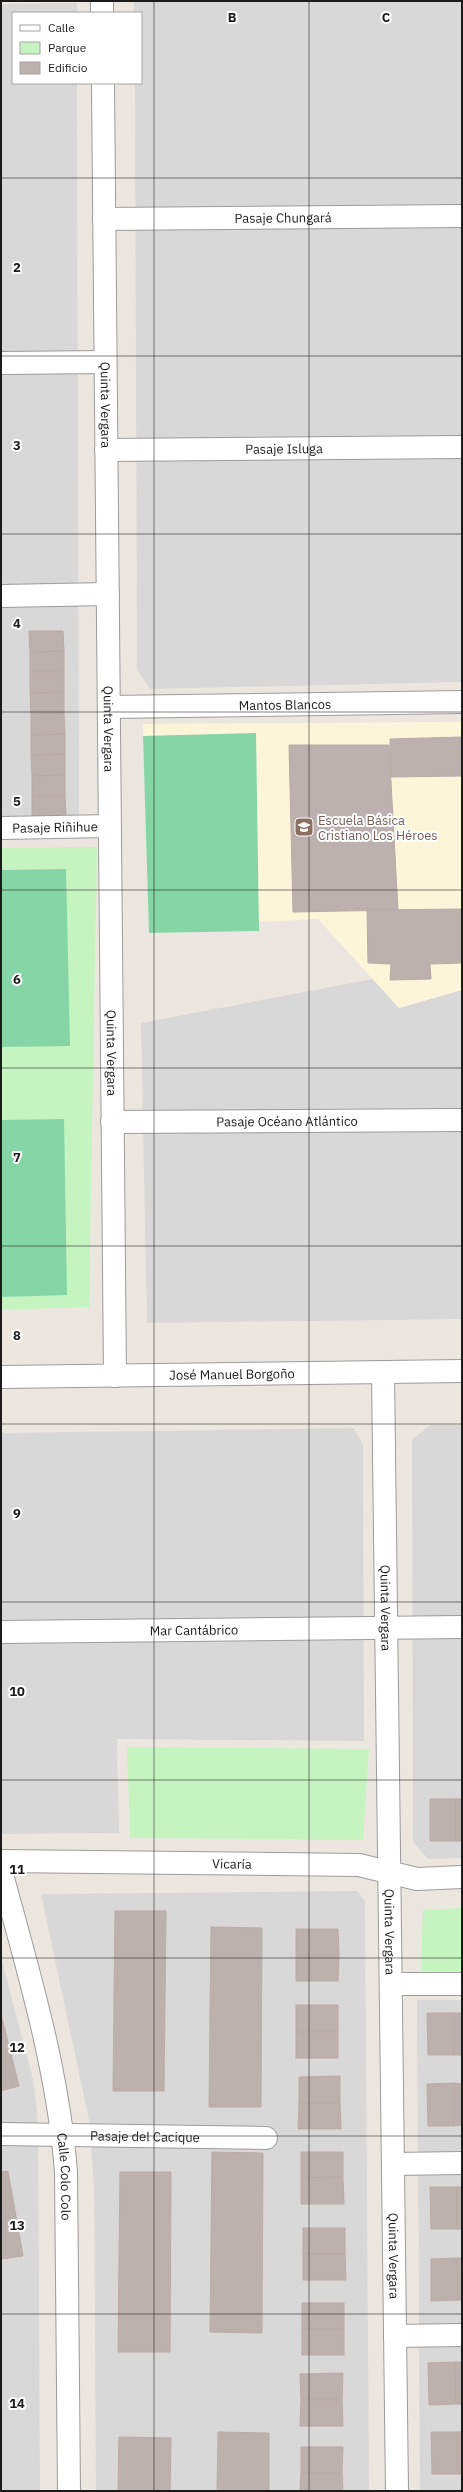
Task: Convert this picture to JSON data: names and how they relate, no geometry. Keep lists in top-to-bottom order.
{
  "streets": {
    "street": [
      "Pasaje Chungará",
      "Quinta Vergara",
      "Pasaje Isluga",
      "Mantos Blancos",
      "Pasaje Riñihue",
      "Pasaje Océano Atlántico",
      "José Manuel Borgoño",
      "Mar Cantábrico",
      "Vicaría",
      "Pasaje del Cacique",
      "Calle Colo Colo"
    ]
  },
  "crossings": [
    ["Pasaje Chungará", "Quinta Vergara"],
    ["Quinta Vergara", "Pasaje Isluga"],
    ["Quinta Vergara", "Mantos Blancos"],
    ["Quinta Vergara", "Pasaje Riñihue"],
    ["Quinta Vergara", "Pasaje Océano Atlántico"],
    ["Quinta Vergara", "José Manuel Borgoño"],
    ["Quinta Vergara", "Mar Cantábrico"],
    ["Quinta Vergara", "Vicaría"],
    ["Pasaje del Cacique", "Calle Colo Colo"]
  ],
  "places": {
    "school or university": ["Escuela Básica Cristiano Los Héroes"]
  },
  "legend": ["Calle", "Parque", "Edificio"],
  "grid": {
    "columns": ["B", "C"],
    "rows": [
      "2",
      "3",
      "4",
      "5",
      "6",
      "7",
      "8",
      "9",
      "10",
      "11",
      "12",
      "13",
      "14"
    ]
  }
}
